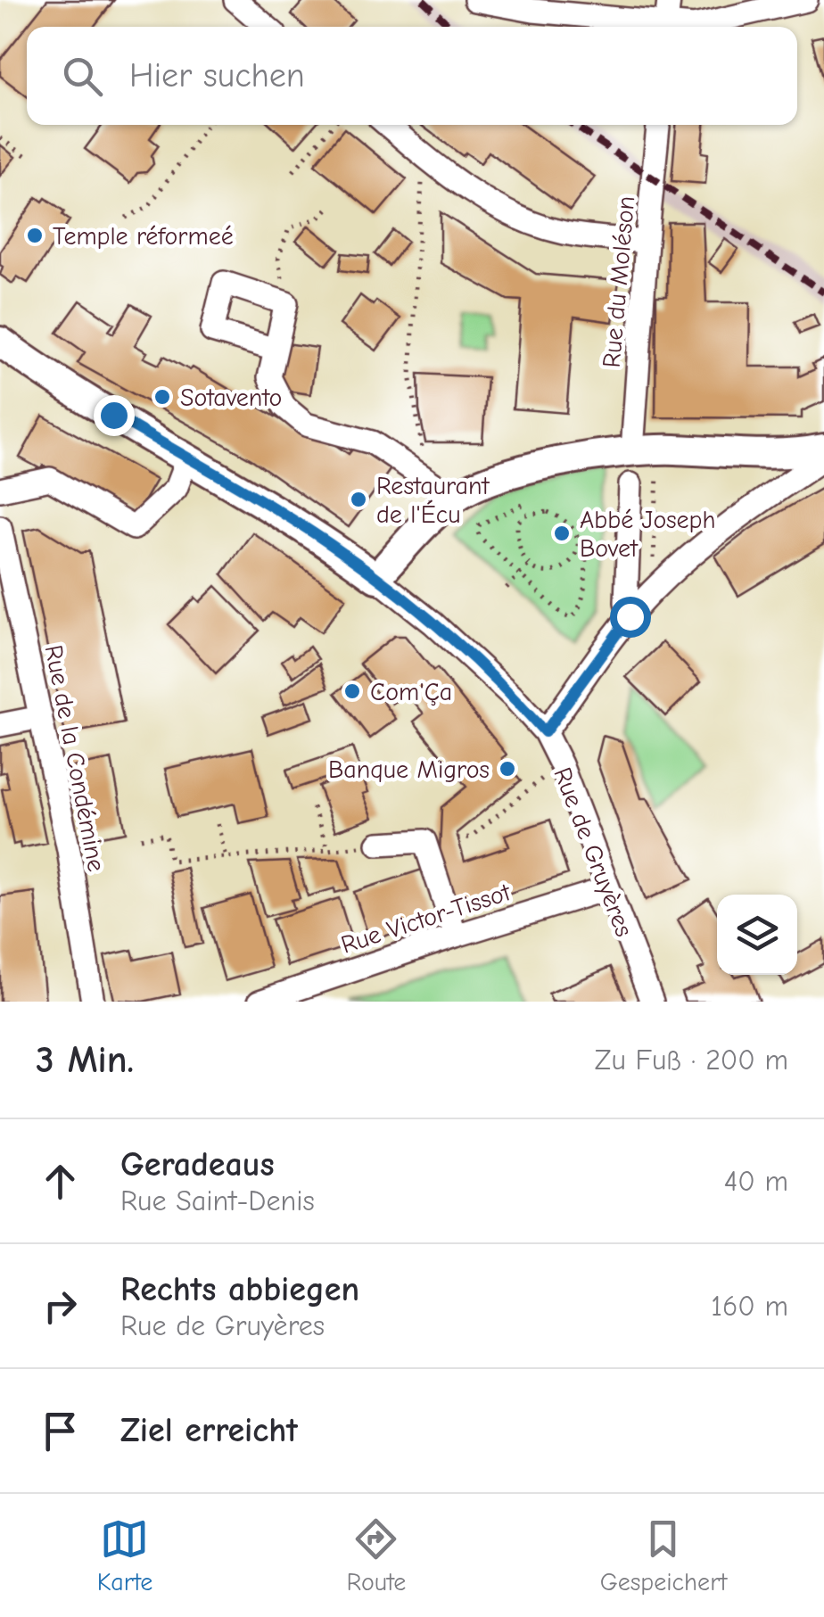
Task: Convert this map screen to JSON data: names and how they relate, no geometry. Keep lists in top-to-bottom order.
{
  "streets": {
    "main road": ["Rue de Gruyères"],
    "street": ["Rue du Moléson", "Rue de la Condémine", "Rue Victor-Tissot"]
  },
  "crossings": [
    ["Rue de Gruyères", "Rue Victor-Tissot"]
  ],
  "places": [
    "Temple réformeé",
    "Sotavento",
    "Restaurant de l'Écu",
    "Abbé Joseph Bovet",
    "Com'Ça",
    "Banque Migros"
  ],
  "page": {
    "search": "Hier suchen",
    "heading": ["3 Min.", "Zu Fuß · 200 m"],
    "list": [
      ["Geradeaus", "Rue Saint-Denis", "40 m"],
      ["Rechts abbiegen", "Rue de Gruyères", "160 m"],
      "Ziel erreicht"
    ],
    "nav": ["Karte", "Route", "Gespeichert"]
  }
}
